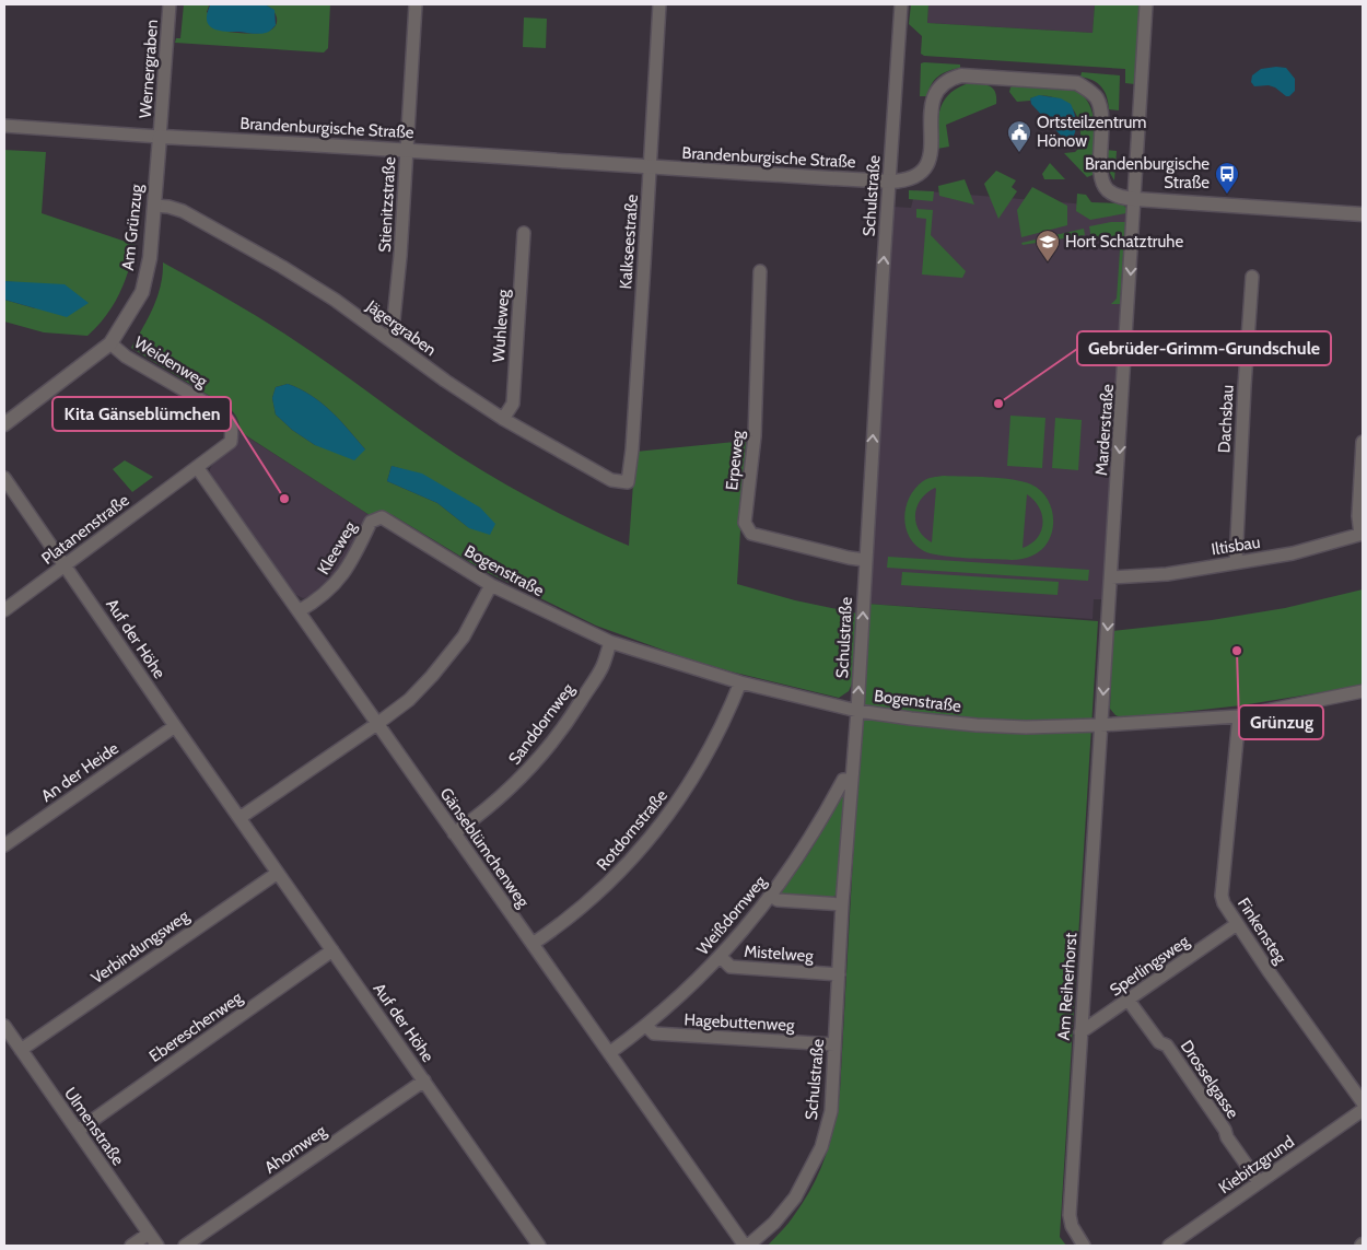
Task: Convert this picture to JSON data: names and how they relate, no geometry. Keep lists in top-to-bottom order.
{
  "streets": {
    "street": [
      "Wernergraben",
      "Brandenburgische Straße",
      "Schulstraße",
      "Stienitzstraße",
      "Am Grünzug",
      "Kalkseestraße",
      "Wuhleweg",
      "Jägergraben",
      "Weidenweg",
      "Dachsbau",
      "Marderstraße",
      "Erpeweg",
      "Platanenstraße",
      "Iltisbau",
      "Kleeweg",
      "Bogenstraße",
      "Auf der Höhe",
      "Sanddornweg",
      "An der Heide",
      "Rotdornstraße",
      "Gänseblümchenweg",
      "Weißdornweg",
      "Finkensteg",
      "Verbindungsweg",
      "Mistelweg",
      "Sperlingsweg",
      "Am Reiherhorst",
      "Hagebuttenweg",
      "Ebereschenweg",
      "Drosselgasse",
      "Ulmenstraße",
      "Ahornweg",
      "Kiebitzgrund"
    ]
  },
  "crossings": [
    ["Wernergraben", "Brandenburgische Straße"],
    ["Wernergraben", "Am Grünzug"],
    ["Brandenburgische Straße", "Schulstraße"],
    ["Brandenburgische Straße", "Stienitzstraße"],
    ["Brandenburgische Straße", "Am Grünzug"],
    ["Brandenburgische Straße", "Kalkseestraße"],
    ["Brandenburgische Straße", "Marderstraße"],
    ["Schulstraße", "Erpeweg"],
    ["Schulstraße", "Bogenstraße"],
    ["Schulstraße", "Gänseblümchenweg"],
    ["Schulstraße", "Weißdornweg"],
    ["Schulstraße", "Mistelweg"],
    ["Schulstraße", "Hagebuttenweg"],
    ["Stienitzstraße", "Jägergraben"],
    ["Am Grünzug", "Jägergraben"],
    ["Am Grünzug", "Weidenweg"],
    ["Kalkseestraße", "Jägergraben"],
    ["Wuhleweg", "Jägergraben"],
    ["Weidenweg", "Platanenstraße"],
    ["Weidenweg", "Gänseblümchenweg"],
    ["Dachsbau", "Iltisbau"],
    ["Marderstraße", "Iltisbau"],
    ["Marderstraße", "Bogenstraße"],
    ["Marderstraße", "Am Reiherhorst"],
    ["Platanenstraße", "Auf der Höhe"],
    ["Kleeweg", "Bogenstraße"],
    ["Kleeweg", "Gänseblümchenweg"],
    ["Bogenstraße", "Sanddornweg"],
    ["Bogenstraße", "Rotdornstraße"],
    ["Bogenstraße", "Finkensteg"],
    ["Bogenstraße", "Am Reiherhorst"],
    ["Auf der Höhe", "An der Heide"],
    ["Auf der Höhe", "Verbindungsweg"],
    ["Auf der Höhe", "Ebereschenweg"],
    ["Auf der Höhe", "Ahornweg"],
    ["Sanddornweg", "Gänseblümchenweg"],
    ["Rotdornstraße", "Gänseblümchenweg"],
    ["Gänseblümchenweg", "Weißdornweg"],
    ["Weißdornweg", "Mistelweg"],
    ["Weißdornweg", "Hagebuttenweg"],
    ["Finkensteg", "Sperlingsweg"],
    ["Verbindungsweg", "Ulmenstraße"],
    ["Sperlingsweg", "Am Reiherhorst"],
    ["Sperlingsweg", "Drosselgasse"],
    ["Ebereschenweg", "Ulmenstraße"],
    ["Drosselgasse", "Kiebitzgrund"]
  ],
  "one_way": ["Schulstraße", "Marderstraße"],
  "places": {
    "public building": ["Ortsteilzentrum Hönow"],
    "bus stop": ["Brandenburgische Straße"],
    "school or university": ["Hort Schatztruhe"],
    "other": ["Gebrüder-Grimm-Grundschule", "Kita Gänseblümchen", "Grünzug"]
  }
}
